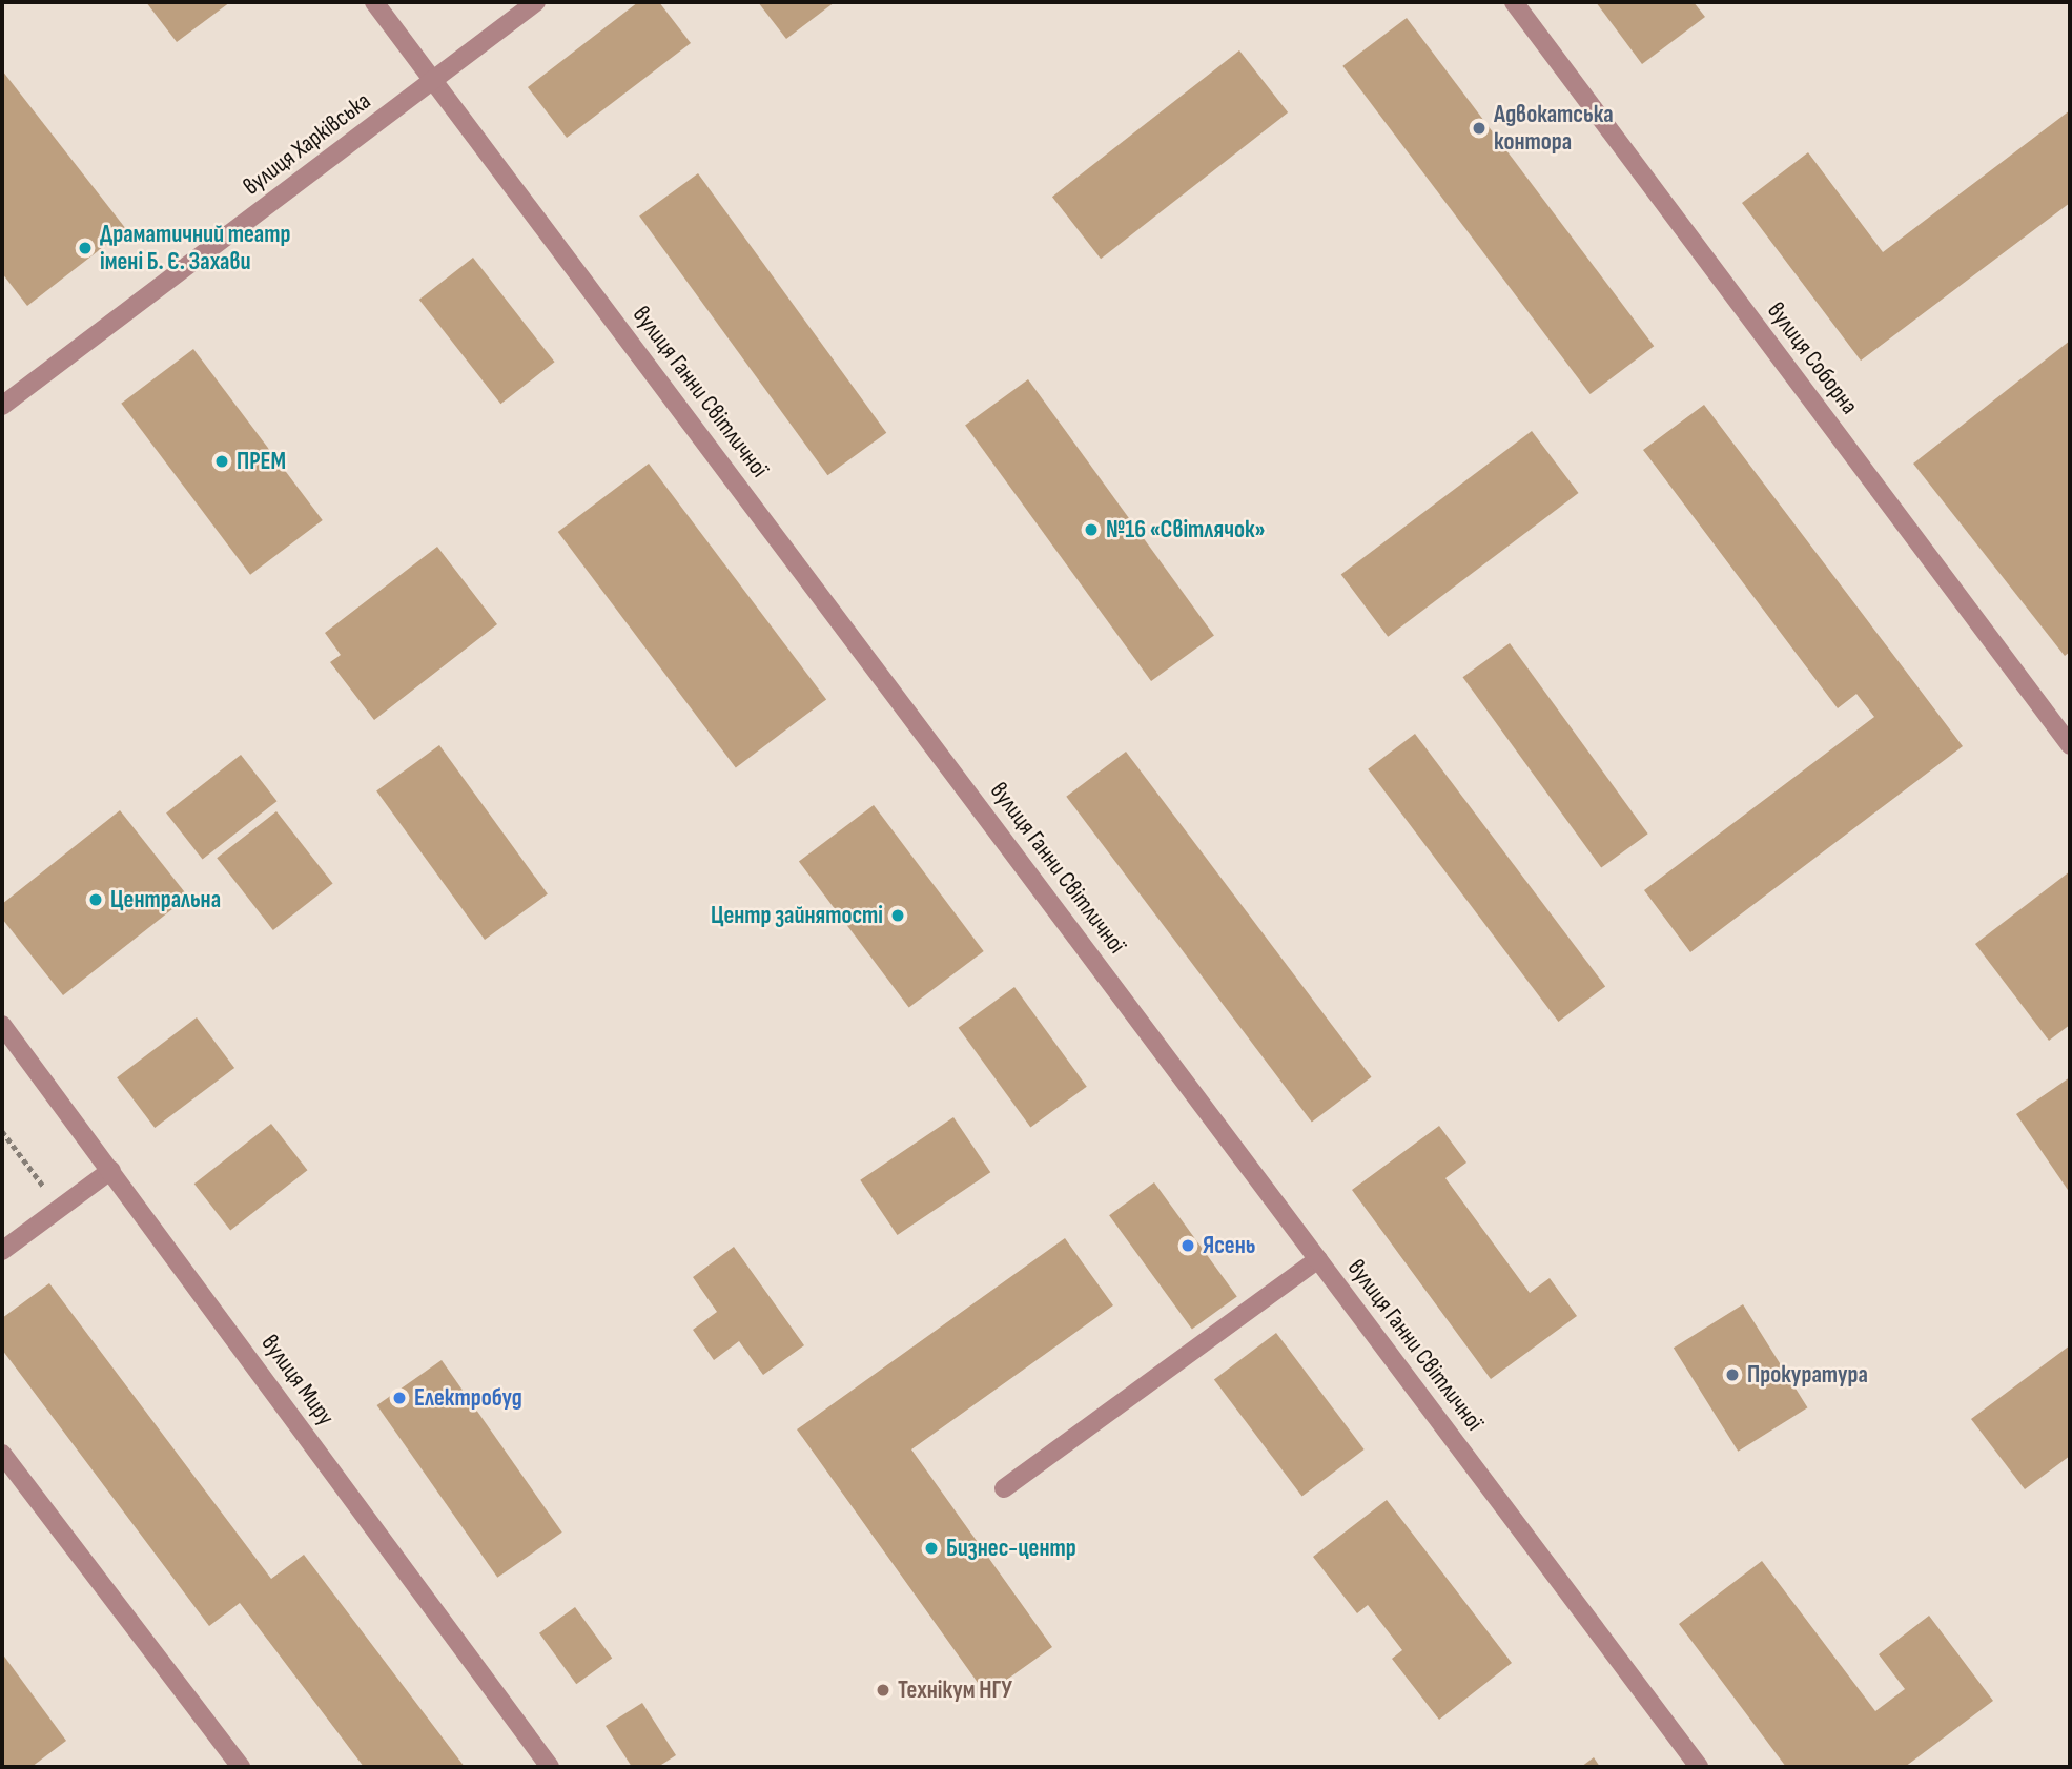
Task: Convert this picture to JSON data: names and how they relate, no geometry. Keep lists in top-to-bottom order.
{
  "streets": {
    "street": [
      "вулиця Харківська",
      "вулиця Соборна",
      "вулиця Ганни Світличної",
      "вулиця Миру"
    ]
  },
  "crossings": [
    ["вулиця Харківська", "вулиця Ганни Світличної"]
  ],
  "places": [
    "Адвокатська контора",
    "Драматичний театр імені Б. Є. Захави",
    "ПРЕМ",
    "№16 «Світлячок»",
    "Центральна",
    "Центр зайнятості",
    "Ясень",
    "Прокуратура",
    "Електробуд",
    "Бизнес-центр",
    "Технікум НГУ"
  ]
}
